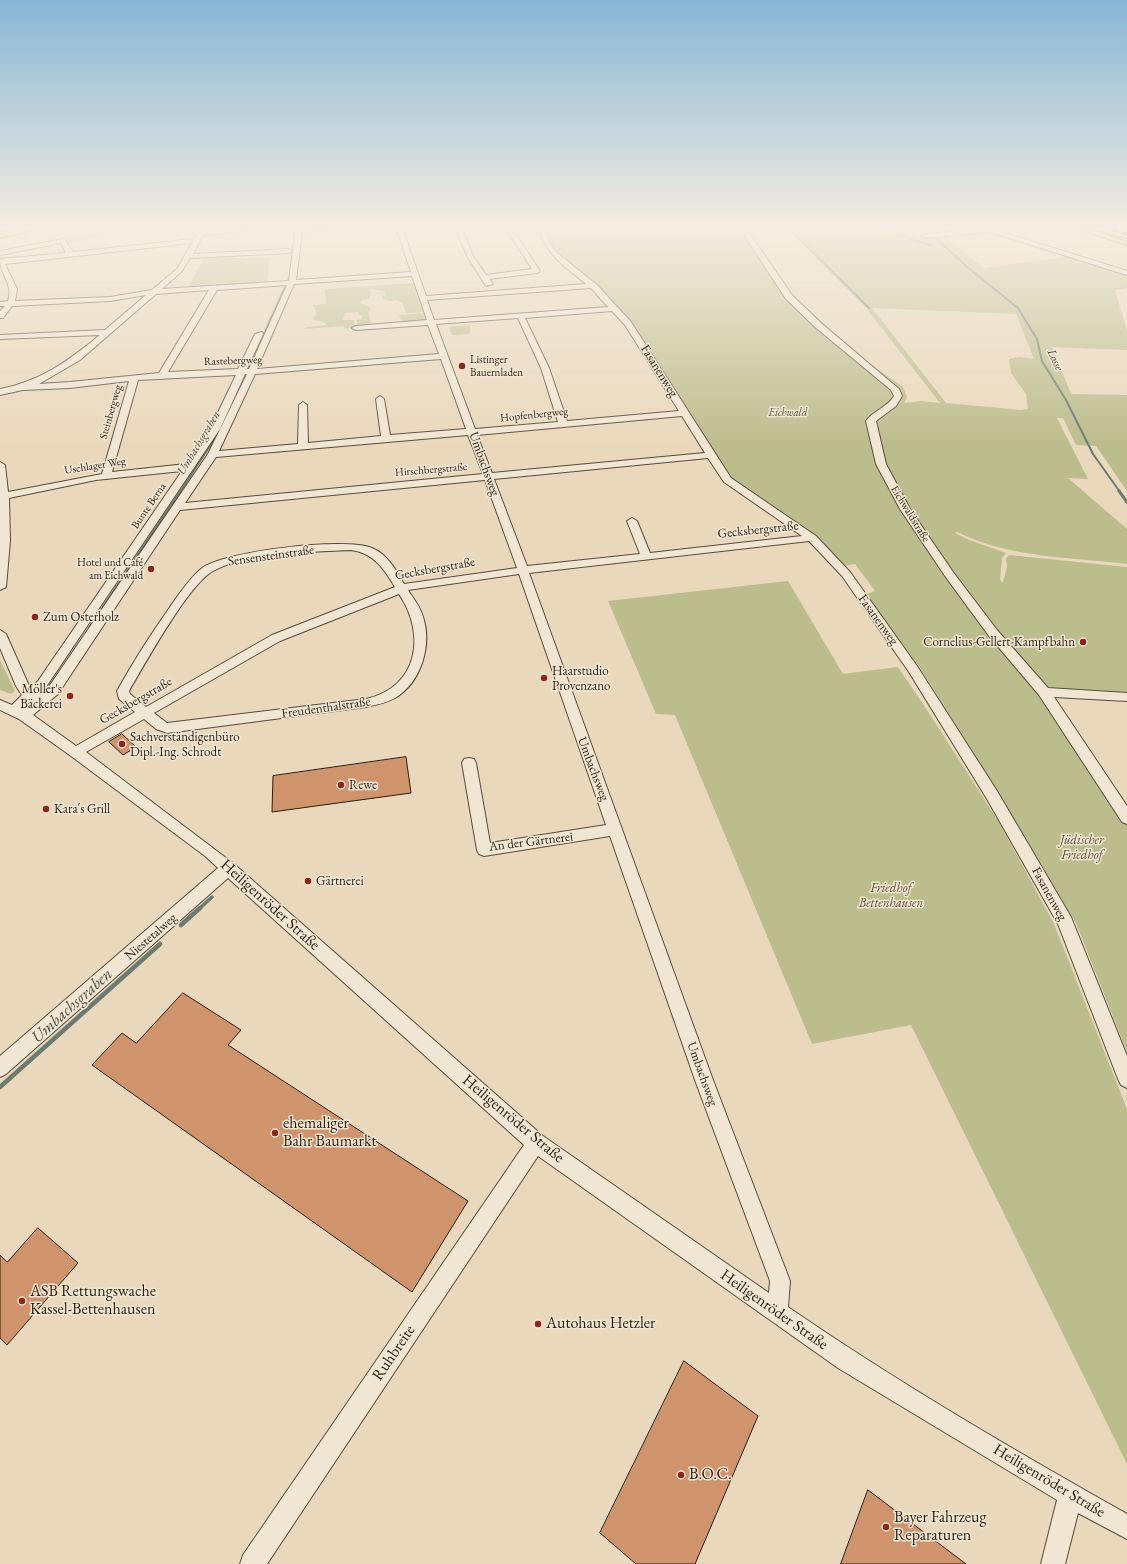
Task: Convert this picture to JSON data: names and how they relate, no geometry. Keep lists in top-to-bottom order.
{
  "streets": {
    "street": [
      "Rastebergweg",
      "Fasanenweg",
      "Steinbergweg",
      "Hopfenbergweg",
      "Umbachsweg",
      "Uschlager Weg",
      "Hirschbergstraße",
      "Bunte Berna",
      "Eichwaldstraße",
      "Gecksbergstraße",
      "Sensensteinstraße",
      "Freudenthalstraße",
      "An der Gärtnerei",
      "Heiligenröder Straße",
      "Niestetalweg",
      "Ruhbreite"
    ]
  },
  "crossings": [
    ["Rastebergweg", "Steinbergweg"],
    ["Rastebergweg", "Umbachsweg"],
    ["Rastebergweg", "Bunte Berna"],
    ["Fasanenweg", "Hopfenbergweg"],
    ["Fasanenweg", "Hirschbergstraße"],
    ["Fasanenweg", "Gecksbergstraße"],
    ["Steinbergweg", "Uschlager Weg"],
    ["Hopfenbergweg", "Umbachsweg"],
    ["Hopfenbergweg", "Bunte Berna"],
    ["Umbachsweg", "Hirschbergstraße"],
    ["Umbachsweg", "Gecksbergstraße"],
    ["Umbachsweg", "An der Gärtnerei"],
    ["Umbachsweg", "Heiligenröder Straße"],
    ["Uschlager Weg", "Bunte Berna"],
    ["Hirschbergstraße", "Bunte Berna"],
    ["Gecksbergstraße", "Sensensteinstraße"],
    ["Gecksbergstraße", "Freudenthalstraße"],
    ["Gecksbergstraße", "Heiligenröder Straße"],
    ["Sensensteinstraße", "Freudenthalstraße"],
    ["Heiligenröder Straße", "Niestetalweg"],
    ["Heiligenröder Straße", "Ruhbreite"]
  ],
  "water": ["Losse", "Umbachsgraben"],
  "parks": ["Eichwald", "Jüdischer Friedhof", "Friedhof Bettenhausen"],
  "places": [
    "Listinger Bauernladen",
    "Hotel und Café am Eichwald",
    "Zum Osterholz",
    "Cornelius-Gellert-Kampfbahn",
    "Haarstudio Provenzano",
    "Möller's Bäckerei",
    "Sachverständigenbüro Dipl.-Ing. Schrodt",
    "Rewe",
    "Kara´s Grill",
    "Gärtnerei",
    "ehemaliger Bahr Baumarkt",
    "ASB Rettungswache Kassel-Bettenhausen",
    "Autohaus Hetzler",
    "B.O.C.",
    "Bayer Fahrzeug Reparaturen"
  ]
}
